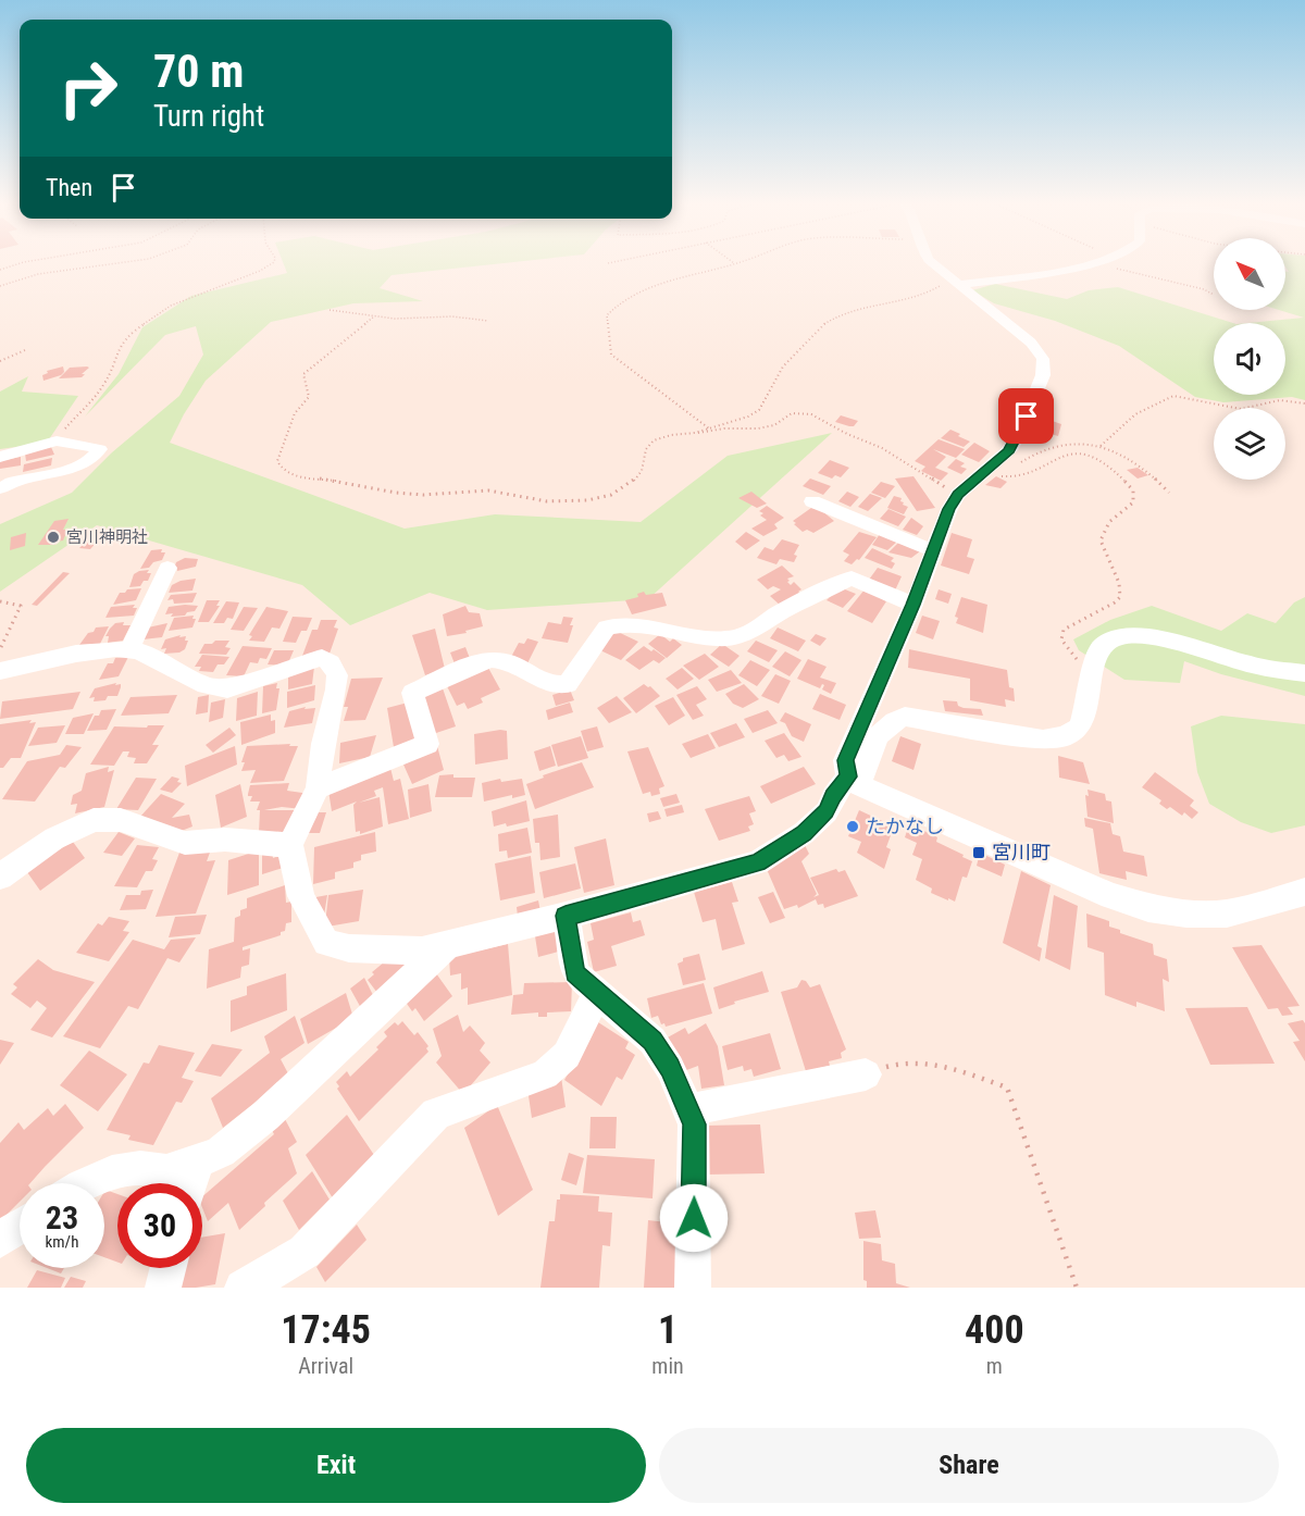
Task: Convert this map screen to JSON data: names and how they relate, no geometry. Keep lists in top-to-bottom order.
{
  "places": {
    "other": ["宮川神明社", "たかなし"],
    "transit": ["宮川町"]
  },
  "north": "top left",
  "page": {
    "turn": ["70 m", "Turn right"],
    "then": "Then",
    "speed": "23 km/h",
    "limit": "30",
    "eta": [
      "17:45",
      "Arrival",
      "1",
      "min",
      "400",
      "m"
    ],
    "buttons": ["Exit", "Share"]
  }
}
